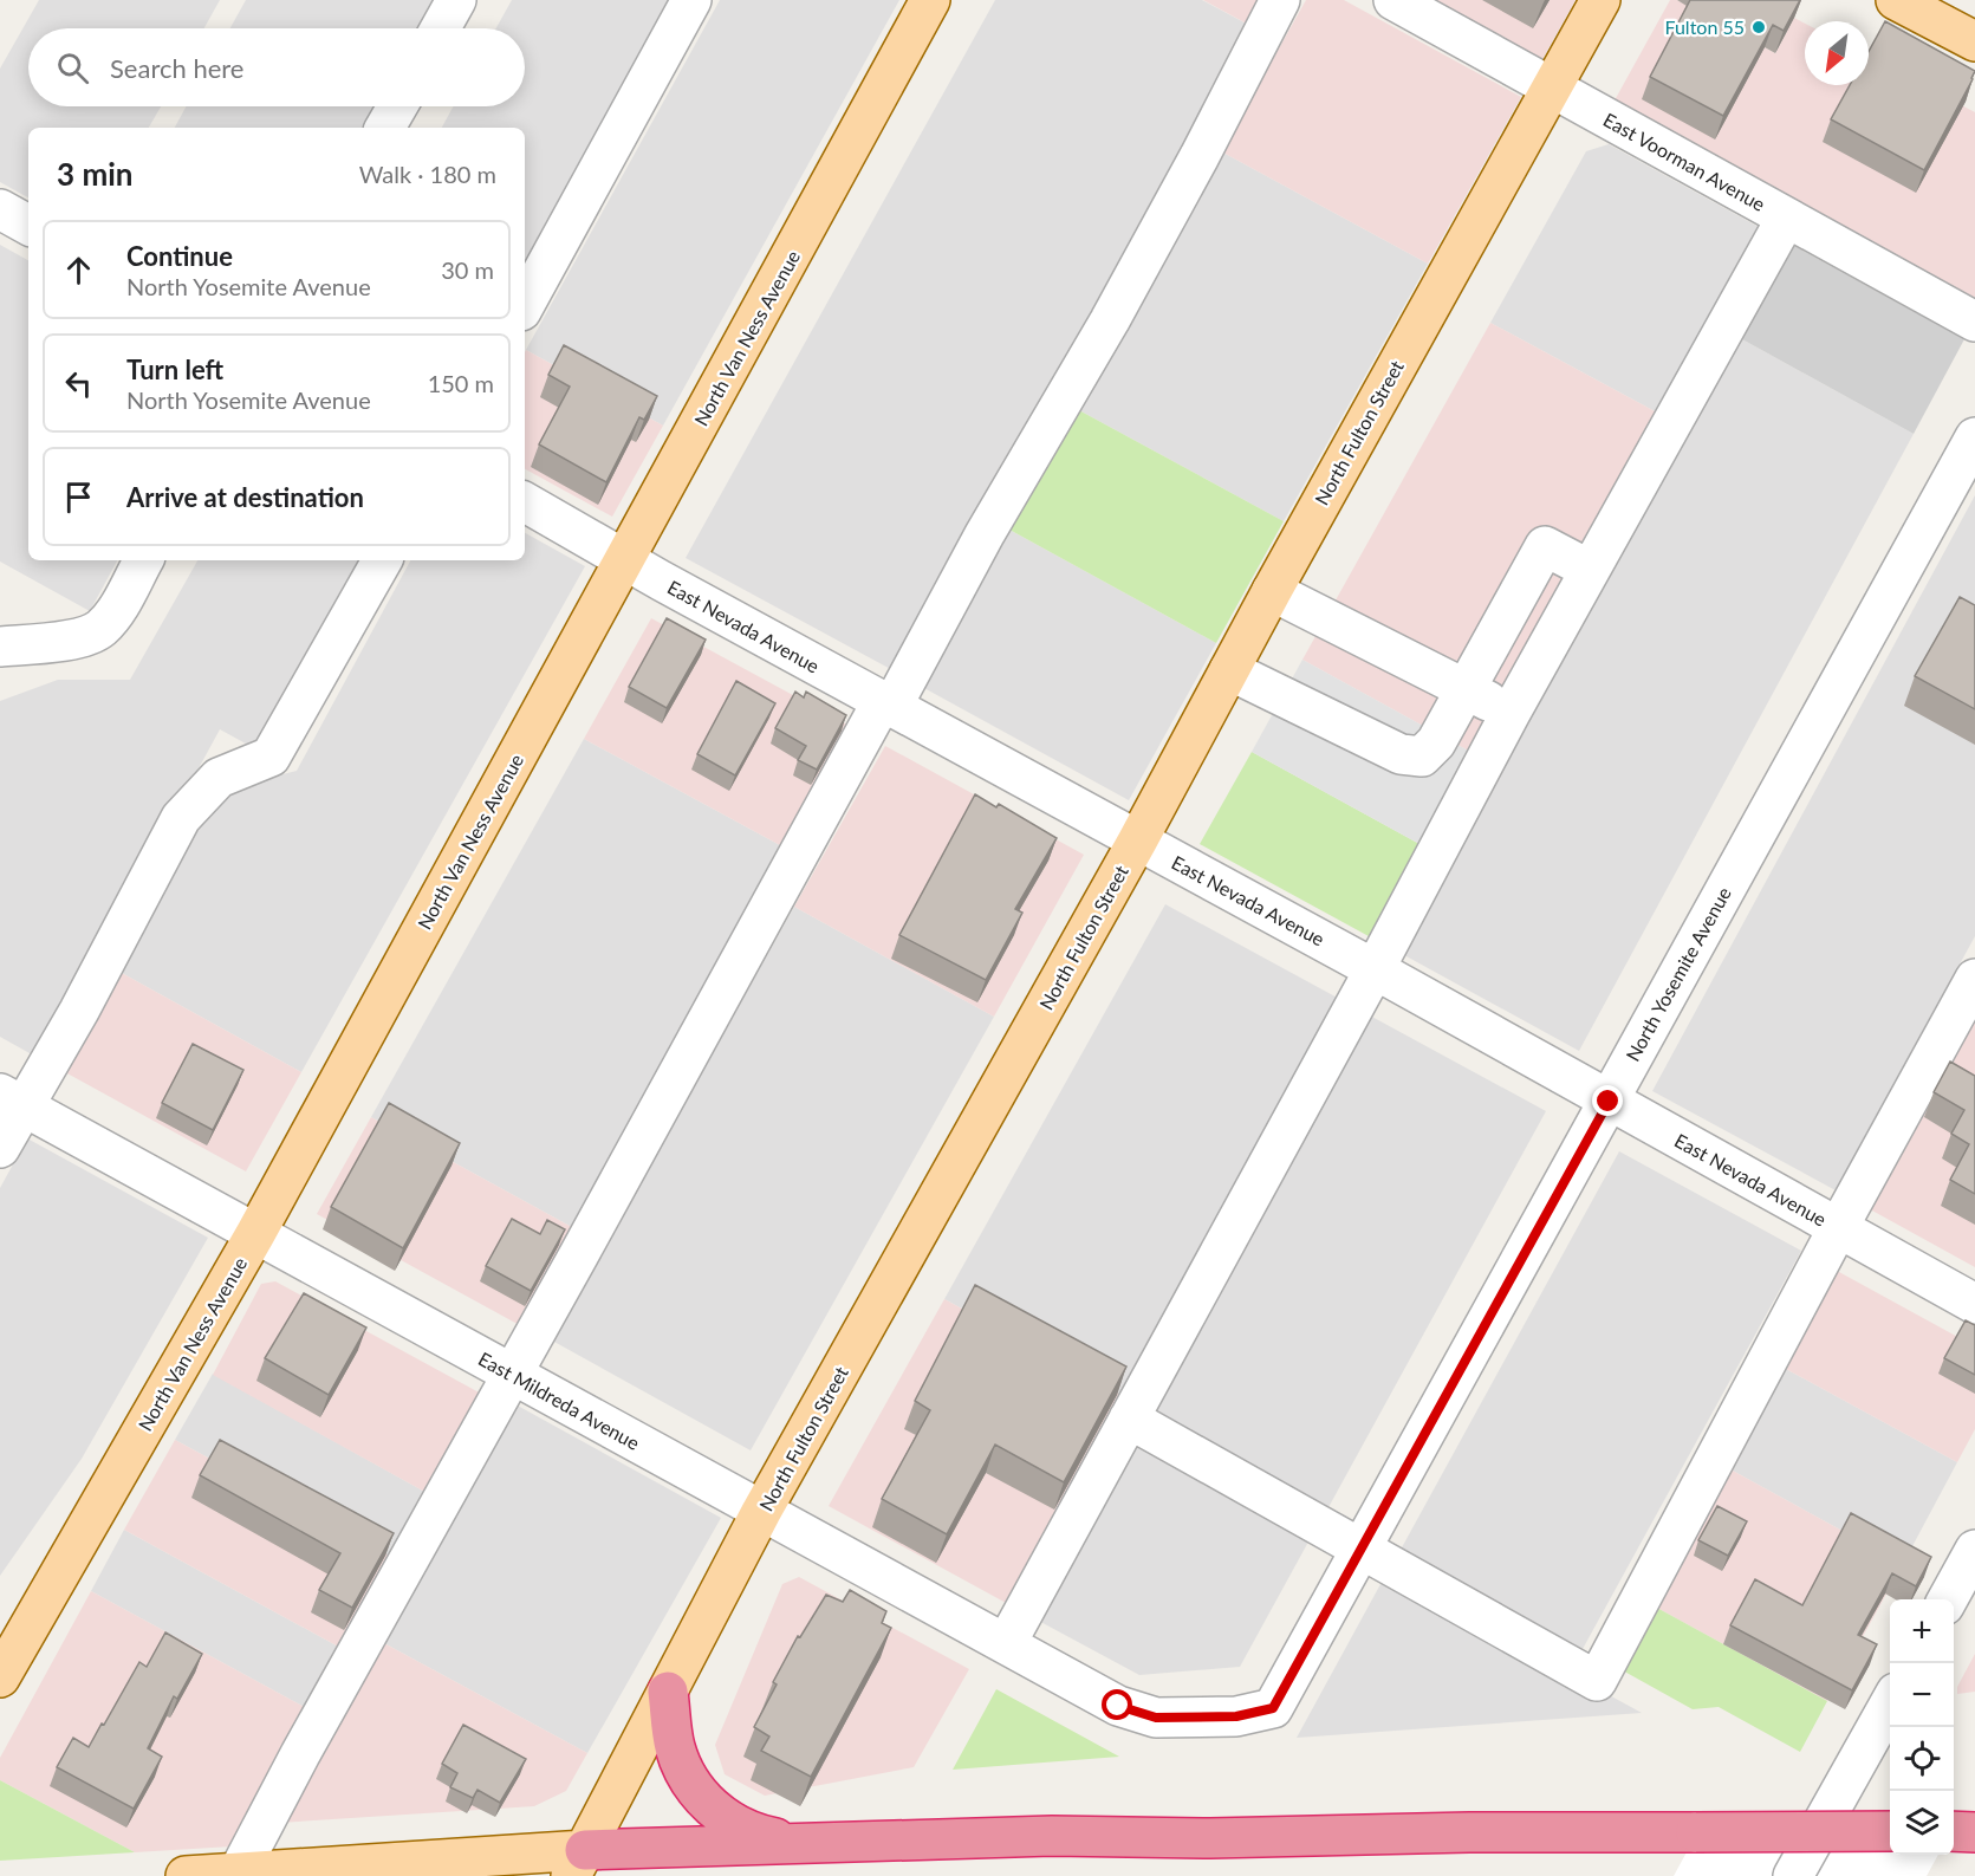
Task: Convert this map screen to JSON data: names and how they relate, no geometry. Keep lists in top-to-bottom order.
{
  "streets": {
    "main road": ["North Van Ness Avenue", "North Fulton Street"],
    "street": [
      "East Voorman Avenue",
      "East Nevada Avenue",
      "North Yosemite Avenue",
      "East Mildreda Avenue"
    ]
  },
  "crossings": [
    ["East Voorman Avenue", "North Fulton Street"],
    ["North Van Ness Avenue", "East Nevada Avenue"],
    ["North Van Ness Avenue", "East Mildreda Avenue"],
    ["North Fulton Street", "East Nevada Avenue"],
    ["North Fulton Street", "East Mildreda Avenue"],
    ["East Nevada Avenue", "North Yosemite Avenue"],
    ["North Yosemite Avenue", "East Mildreda Avenue"]
  ],
  "places": ["Fulton 55"],
  "north": "bottom left",
  "page": {
    "search": "Search here",
    "heading": ["3 min", "Walk · 180 m"],
    "list": [
      ["Continue", "North Yosemite Avenue", "30 m"],
      ["Turn left", "North Yosemite Avenue", "150 m"],
      "Arrive at destination"
    ],
    "map_buttons": ["+", "−"]
  }
}
